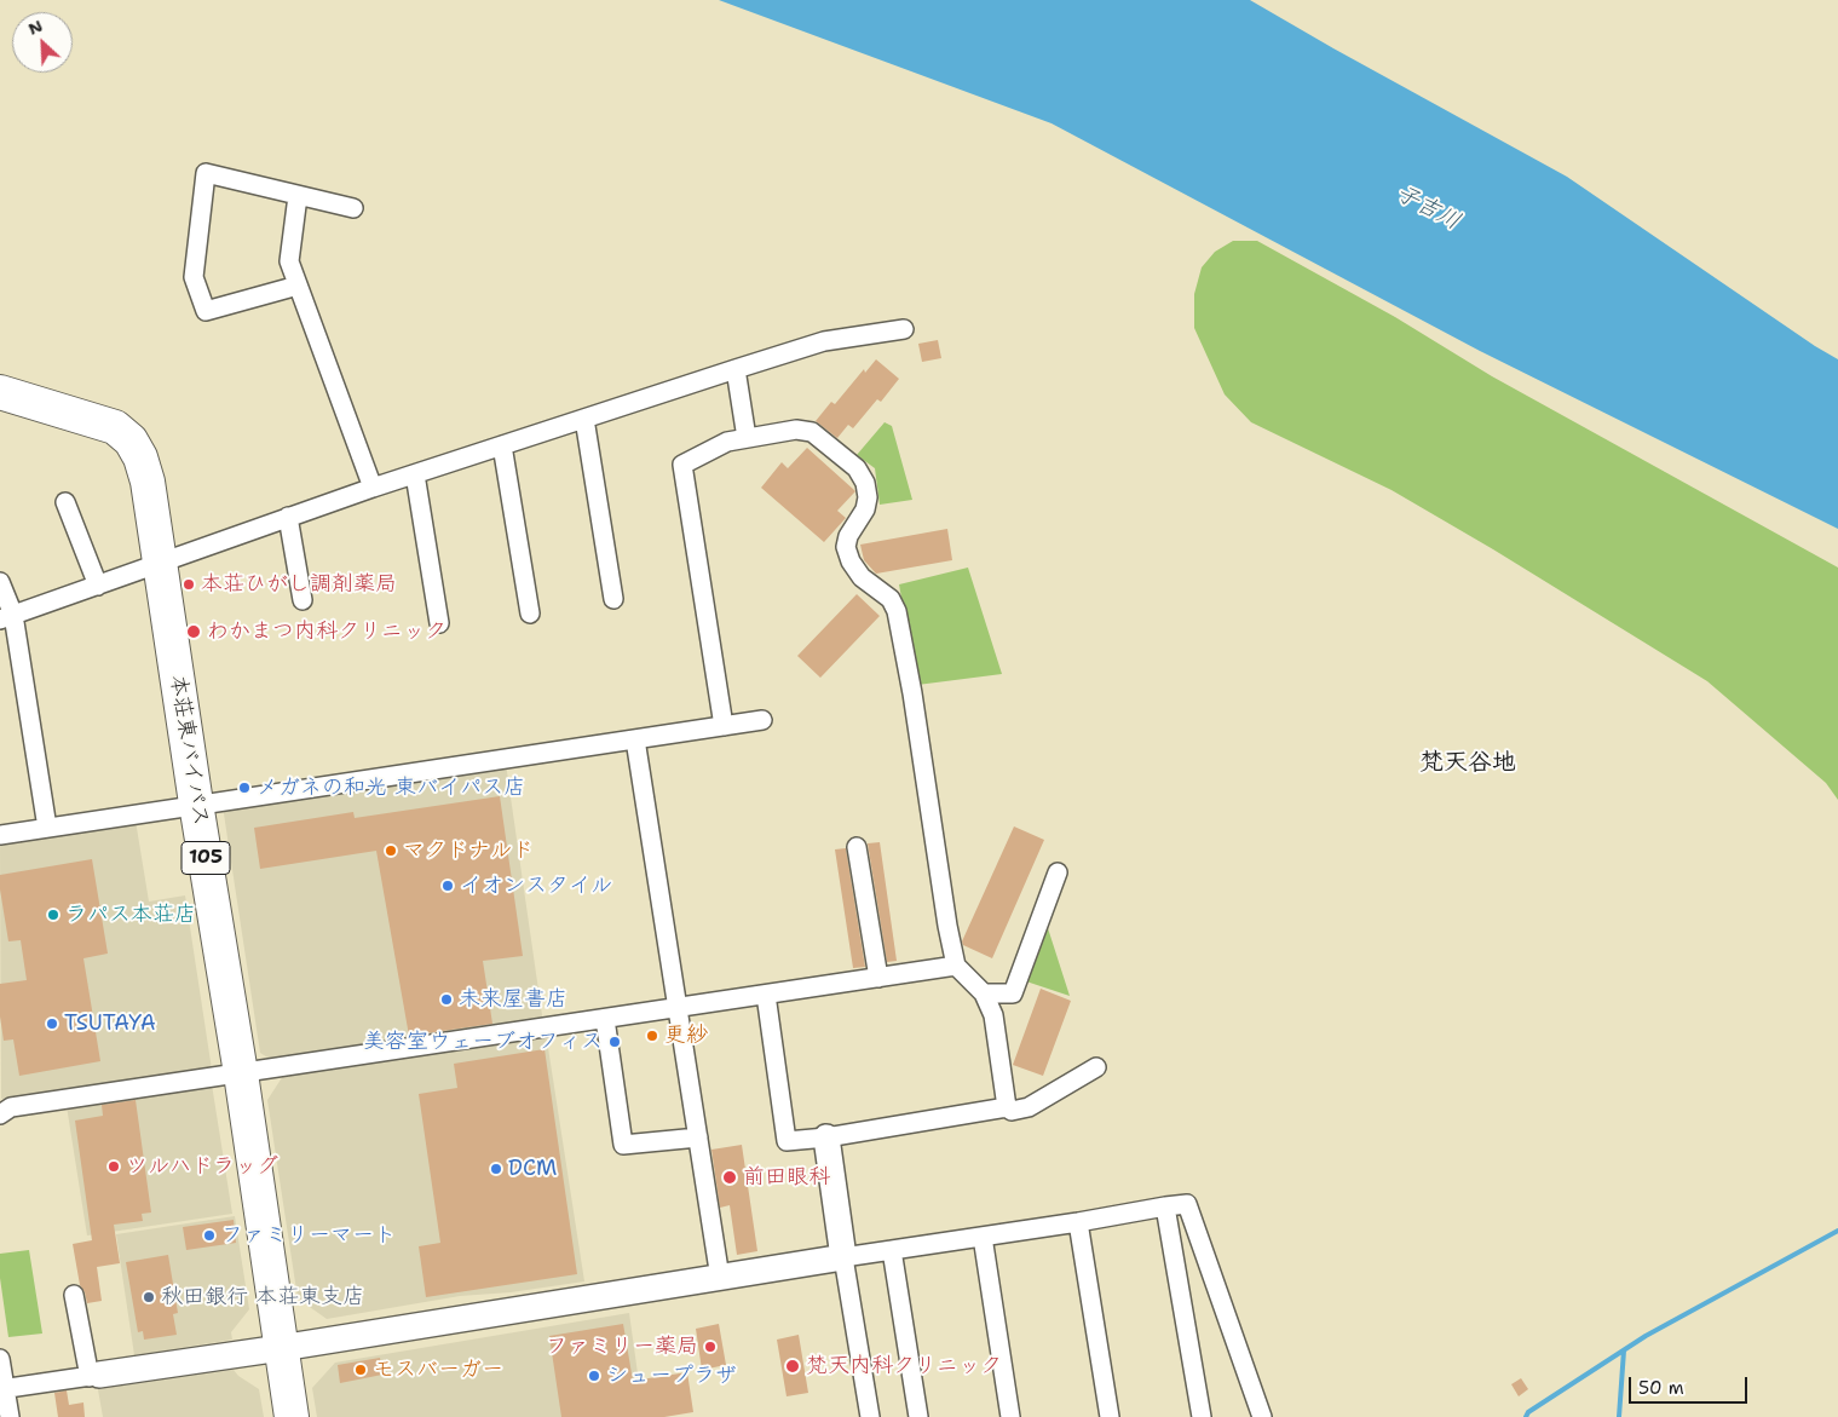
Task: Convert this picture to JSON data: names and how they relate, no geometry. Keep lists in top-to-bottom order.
{
  "streets": {
    "highway": ["本荘東バイパス", "105"]
  },
  "districts": ["梵天谷地"],
  "water": ["子吉川"],
  "places": [
    "本荘ひがし調剤薬局",
    "わかまつ内科クリニック",
    "メガネの和光 東バイパス店",
    "マクドナルド",
    "イオンスタイル",
    "ラパス本荘店",
    "未来屋書店",
    "TSUTAYA",
    "更紗",
    "美容室ウェーブオフィス",
    "ツルハドラッグ",
    "DCM",
    "前田眼科",
    "ファミリーマート",
    "秋田銀行 本荘東支店",
    "ファミリー薬局",
    "梵天内科クリニック",
    "モスバーガー",
    "シュープラザ"
  ],
  "scale_bar": "50 m",
  "north": "top left"
}
